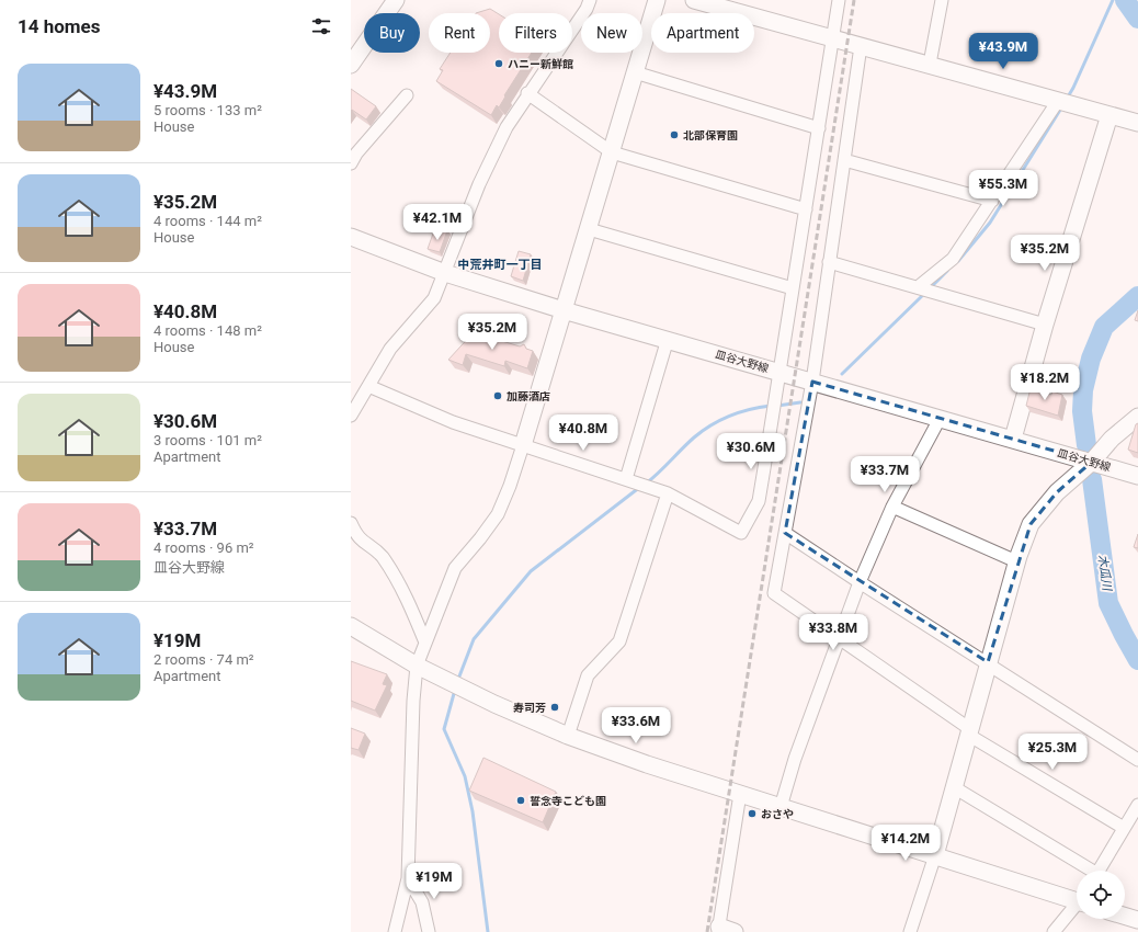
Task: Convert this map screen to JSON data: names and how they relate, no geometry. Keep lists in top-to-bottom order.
{
  "streets": {
    "street": ["皿谷大野線"]
  },
  "districts": ["中荒井町一丁目"],
  "water": ["木瓜川"],
  "places": [
    "ハニー新鮮館",
    "北部保育園",
    "加藤酒店",
    "寿司芳",
    "誓念寺こども園",
    "おさや"
  ],
  "page": {
    "heading": "14 homes",
    "chip": [
      "Buy",
      "Rent",
      "Filters",
      "New",
      "Apartment"
    ],
    "price": [
      "¥43.9M",
      "¥55.3M",
      "¥42.1M",
      "¥35.2M",
      "¥35.2M",
      "¥18.2M",
      "¥40.8M",
      "¥30.6M",
      "¥33.7M",
      "¥33.8M",
      "¥33.6M",
      "¥25.3M",
      "¥14.2M",
      "¥19M"
    ],
    "list": [
      {
        "name": "¥43.9M",
        "note": "5 rooms · 133 m² · House"
      },
      {
        "name": "¥35.2M",
        "note": "4 rooms · 144 m² · House"
      },
      {
        "name": "¥40.8M",
        "note": "4 rooms · 148 m² · House"
      },
      {
        "name": "¥30.6M",
        "note": "3 rooms · 101 m² · Apartment"
      },
      {
        "name": "¥33.7M",
        "note": "4 rooms · 96 m² · 皿谷大野線"
      },
      {
        "name": "¥19M",
        "note": "2 rooms · 74 m² · Apartment"
      }
    ]
  }
}
